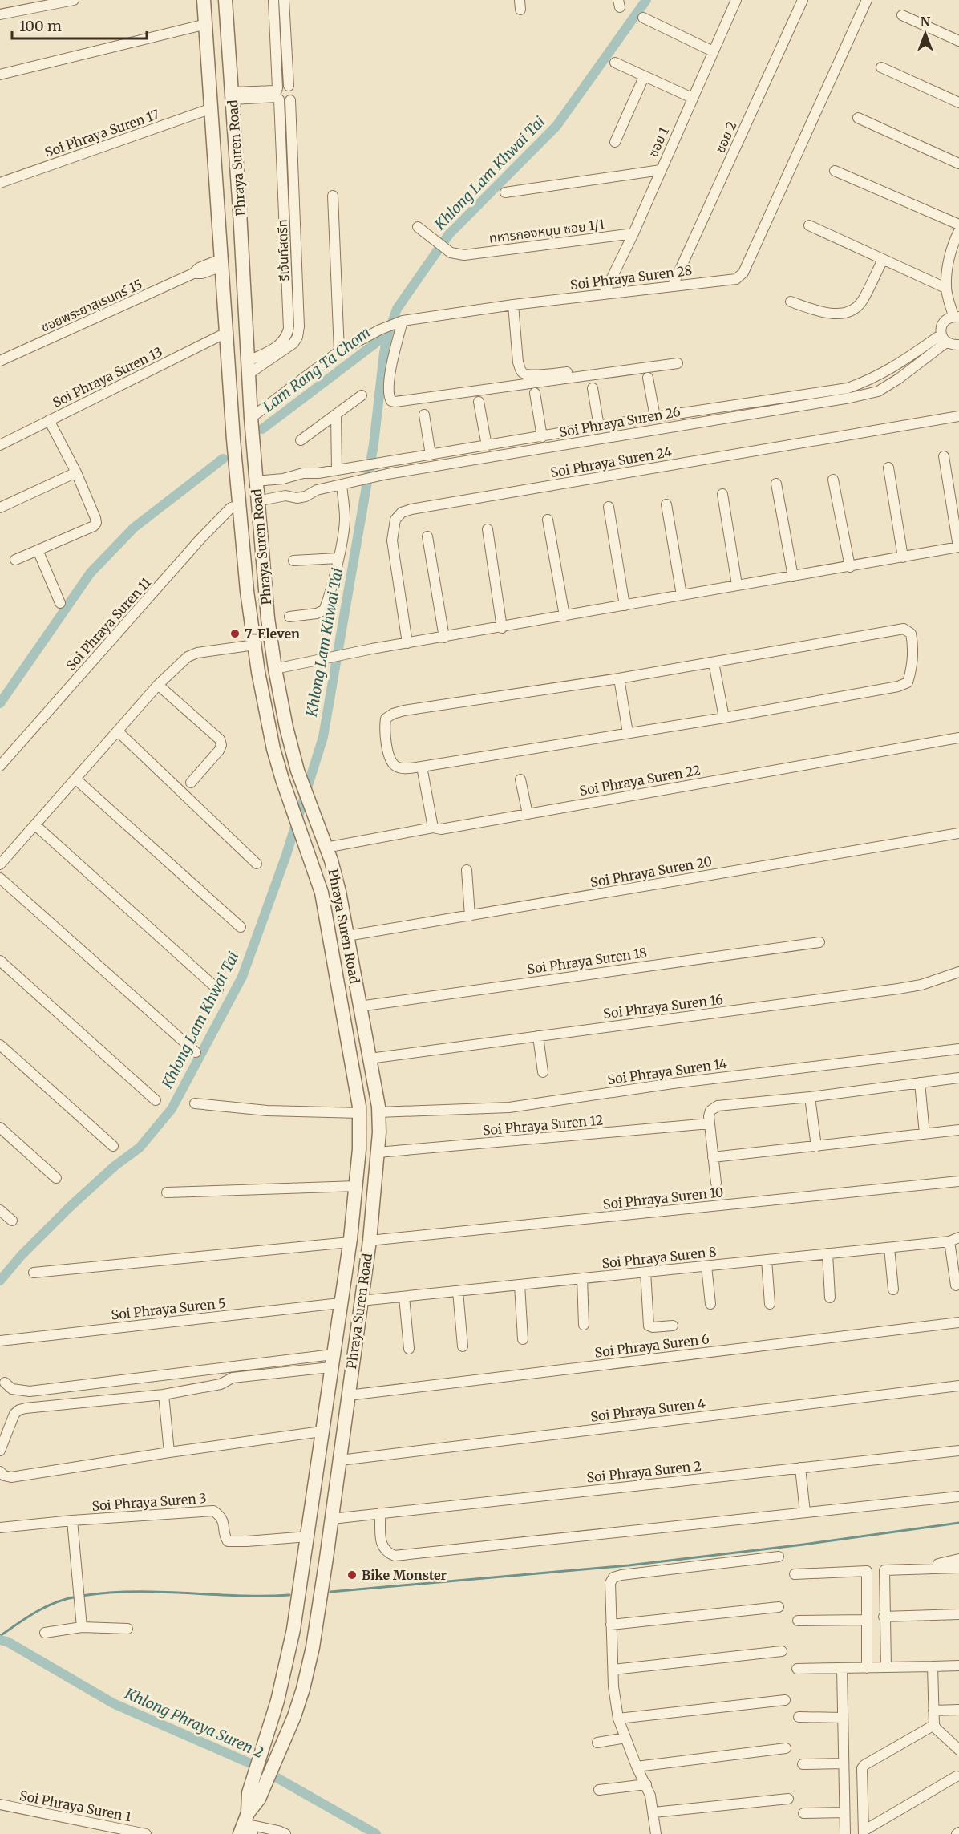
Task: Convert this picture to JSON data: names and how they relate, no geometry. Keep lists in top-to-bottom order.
{
  "streets": {
    "street": [
      "Soi Phraya Suren 17",
      "ซอย 2",
      "ซอย 1",
      "Phraya Suren Road",
      "ทหารกองหนุน ซอย 1/1",
      "รีเจ้นท์สตรีท",
      "Soi Phraya Suren 28",
      "ซอยพระยาสุเรนทร์ 15",
      "Soi Phraya Suren 13",
      "Soi Phraya Suren 26",
      "Soi Phraya Suren 24",
      "Soi Phraya Suren 11",
      "Soi Phraya Suren 22",
      "Soi Phraya Suren 20",
      "Soi Phraya Suren 18",
      "Soi Phraya Suren 16",
      "Soi Phraya Suren 14",
      "Soi Phraya Suren 12",
      "Soi Phraya Suren 10",
      "Soi Phraya Suren 8",
      "Soi Phraya Suren 5",
      "Soi Phraya Suren 6",
      "Soi Phraya Suren 4",
      "Soi Phraya Suren 2",
      "Soi Phraya Suren 3",
      "Soi Phraya Suren 1"
    ]
  },
  "crossings": [
    ["Soi Phraya Suren 17", "Phraya Suren Road"],
    ["ซอย 2", "Soi Phraya Suren 28"],
    ["ซอย 1", "ทหารกองหนุน ซอย 1/1"],
    ["ซอย 1", "Soi Phraya Suren 28"],
    ["Phraya Suren Road", "รีเจ้นท์สตรีท"],
    ["Phraya Suren Road", "Soi Phraya Suren 28"],
    ["Phraya Suren Road", "ซอยพระยาสุเรนทร์ 15"],
    ["Phraya Suren Road", "Soi Phraya Suren 13"],
    ["Phraya Suren Road", "Soi Phraya Suren 26"],
    ["Phraya Suren Road", "Soi Phraya Suren 11"],
    ["Phraya Suren Road", "Soi Phraya Suren 22"],
    ["Phraya Suren Road", "Soi Phraya Suren 20"],
    ["Phraya Suren Road", "Soi Phraya Suren 18"],
    ["Phraya Suren Road", "Soi Phraya Suren 16"],
    ["Phraya Suren Road", "Soi Phraya Suren 14"],
    ["Phraya Suren Road", "Soi Phraya Suren 12"],
    ["Phraya Suren Road", "Soi Phraya Suren 10"],
    ["Phraya Suren Road", "Soi Phraya Suren 8"],
    ["Phraya Suren Road", "Soi Phraya Suren 5"],
    ["Phraya Suren Road", "Soi Phraya Suren 6"],
    ["Phraya Suren Road", "Soi Phraya Suren 4"],
    ["Phraya Suren Road", "Soi Phraya Suren 2"],
    ["Phraya Suren Road", "Soi Phraya Suren 3"]
  ],
  "water": ["Khlong Lam Khwai Tai", "Lam Rang Ta Chom", "Khlong Phraya Suren 2"],
  "places": ["7-Eleven", "Bike Monster"],
  "scale_bar": "100 m",
  "north": "top"
}
